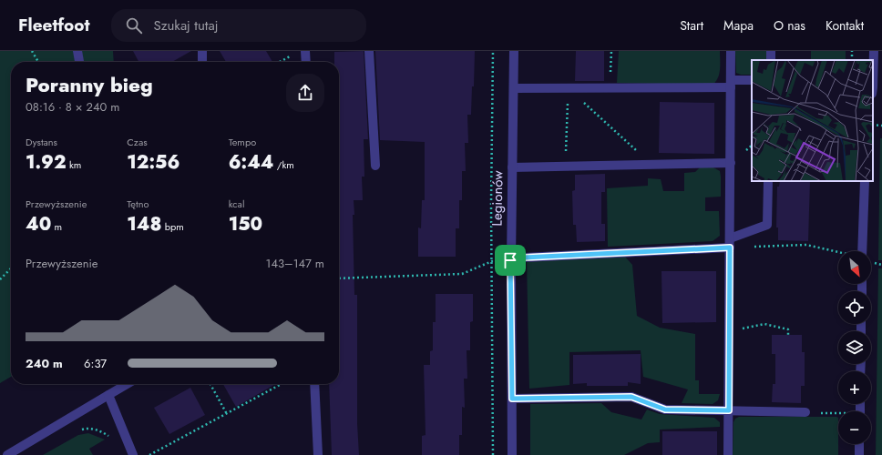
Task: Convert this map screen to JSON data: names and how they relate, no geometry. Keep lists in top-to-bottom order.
{
  "streets": {
    "street": ["Legionów"]
  },
  "north": "bottom right",
  "page": {
    "header": "Fleetfoot",
    "search": "Szukaj tutaj",
    "nav": [
      "Start",
      "Mapa",
      "O nas",
      "Kontakt"
    ],
    "heading": ["Poranny bieg", "08:16 · 8 × 240 m"],
    "stats": [
      ["Dystans", "1.92 km"],
      ["Czas", "12:56"],
      ["Tempo", "6:44 /km"],
      ["Przewyższenie", "40 m"],
      ["Tętno", "148 bpm"],
      ["kcal", "150"]
    ],
    "chart": ["Przewyższenie", "143–147 m"],
    "map_buttons": ["+", "−"],
    "list": [
      {
        "name": "240 m",
        "note": "6:37"
      }
    ]
  }
}
